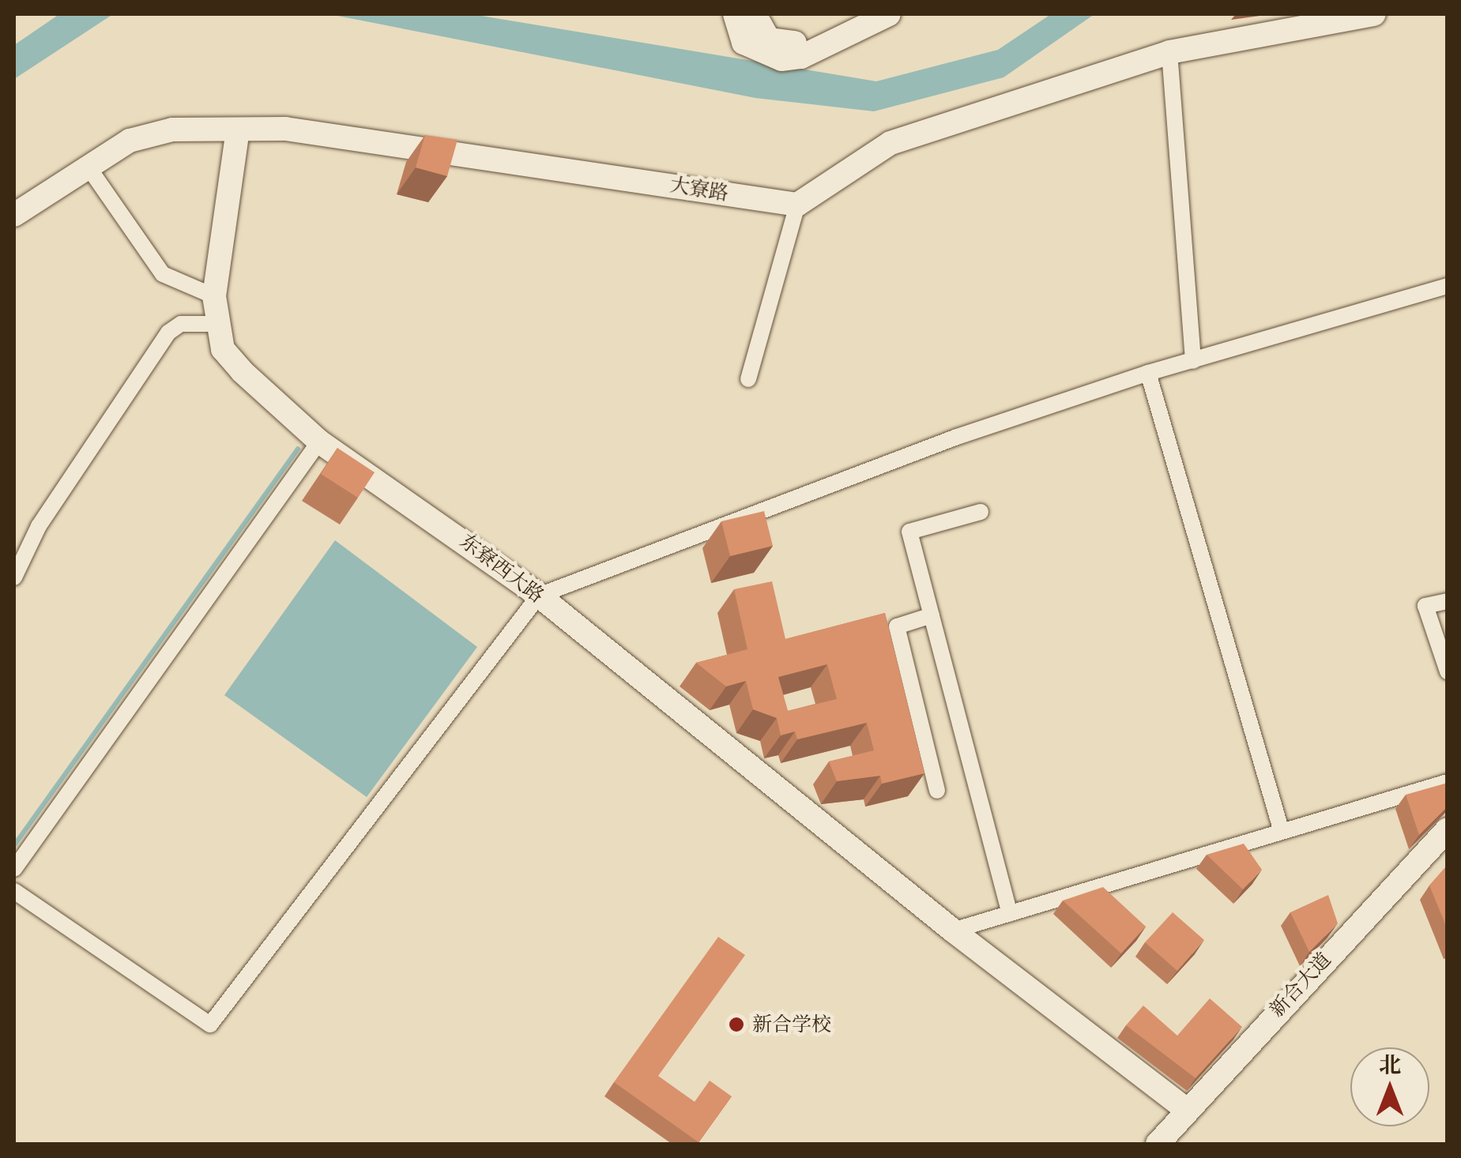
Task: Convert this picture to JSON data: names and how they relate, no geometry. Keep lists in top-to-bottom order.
{
  "streets": {
    "street": ["大寮路", "东寮西大路", "新合大道"]
  },
  "crossings": [
    ["大寮路", "东寮西大路"],
    ["东寮西大路", "新合大道"]
  ],
  "places": ["新合学校"],
  "north": "top"
}
